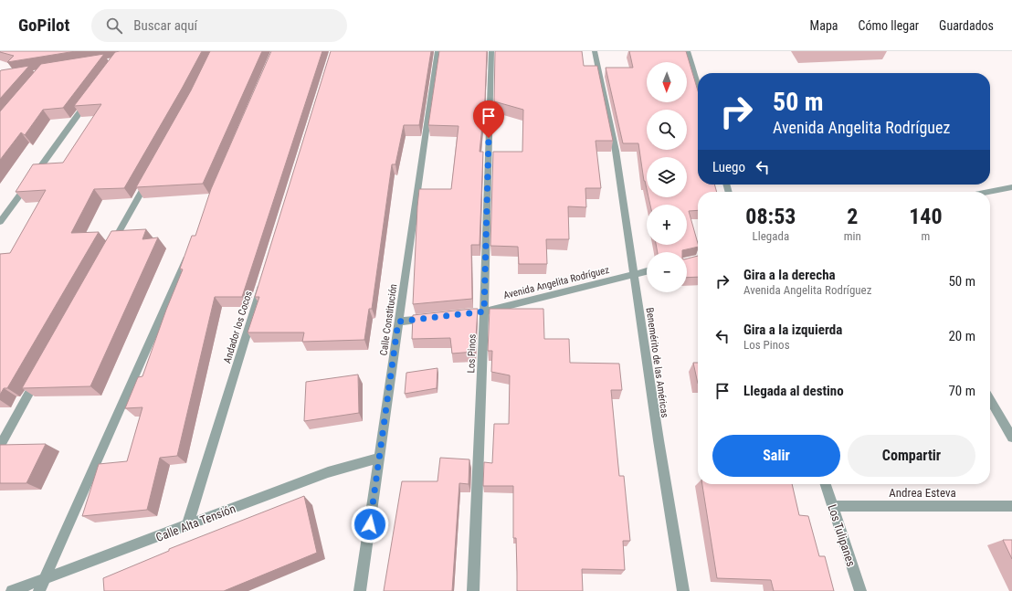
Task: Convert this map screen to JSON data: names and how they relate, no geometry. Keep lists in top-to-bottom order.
{
  "streets": {
    "street": [
      "Avenida Angelita Rodríguez",
      "Calle Constitución",
      "Andador los Cocos",
      "Los Pinos",
      "Benemérito de las Américas",
      "Andrea Esteva",
      "Calle Alta Tensión",
      "Los Tulipanes"
    ]
  },
  "crossings": [
    ["Avenida Angelita Rodríguez", "Los Pinos"],
    ["Avenida Angelita Rodríguez", "Benemérito de las Américas"],
    ["Calle Constitución", "Calle Alta Tensión"],
    ["Andador los Cocos", "Calle Alta Tensión"],
    ["Andrea Esteva", "Los Tulipanes"]
  ],
  "north": "bottom",
  "page": {
    "header": "GoPilot",
    "search": "Buscar aquí",
    "nav": ["Mapa", "Cómo llegar", "Guardados"],
    "map_buttons": ["+", "−"],
    "turn": ["50 m", "Avenida Angelita Rodríguez"],
    "then": "Luego",
    "eta": [
      "08:53",
      "Llegada",
      "2",
      "min",
      "140",
      "m"
    ],
    "list": [
      {
        "name": "Gira a la derecha",
        "note": "Avenida Angelita Rodríguez",
        "value": "50 m"
      },
      {
        "name": "Gira a la izquierda",
        "note": "Los Pinos",
        "value": "20 m"
      },
      {
        "name": "Llegada al destino",
        "value": "70 m"
      }
    ],
    "buttons": ["Salir", "Compartir"]
  }
}
